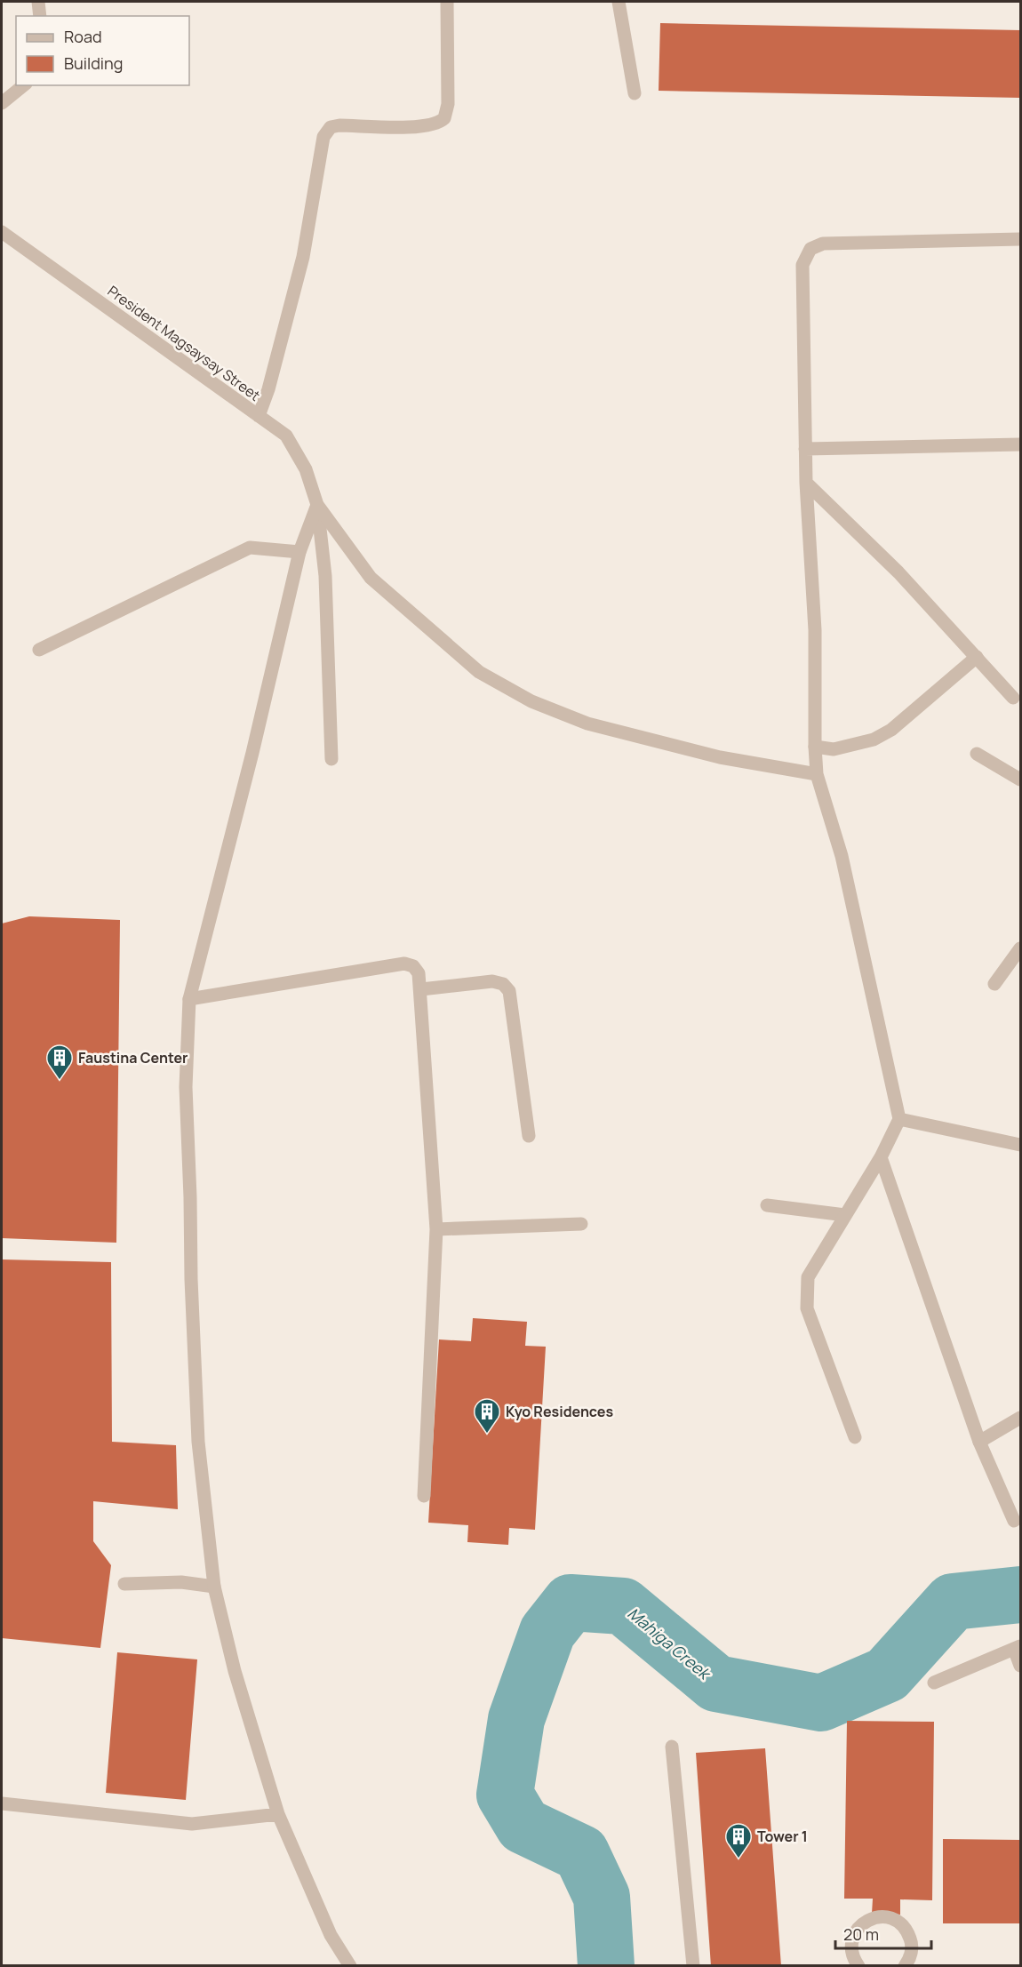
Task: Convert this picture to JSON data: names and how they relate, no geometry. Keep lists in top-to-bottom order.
{
  "streets": {
    "street": ["President Magsaysay Street"]
  },
  "water": ["Mahiga Creek"],
  "places": {
    "building": ["Faustina Center", "Kyo Residences", "Tower 1"]
  },
  "legend": ["Road", "Building"],
  "scale_bar": "20 m"
}
